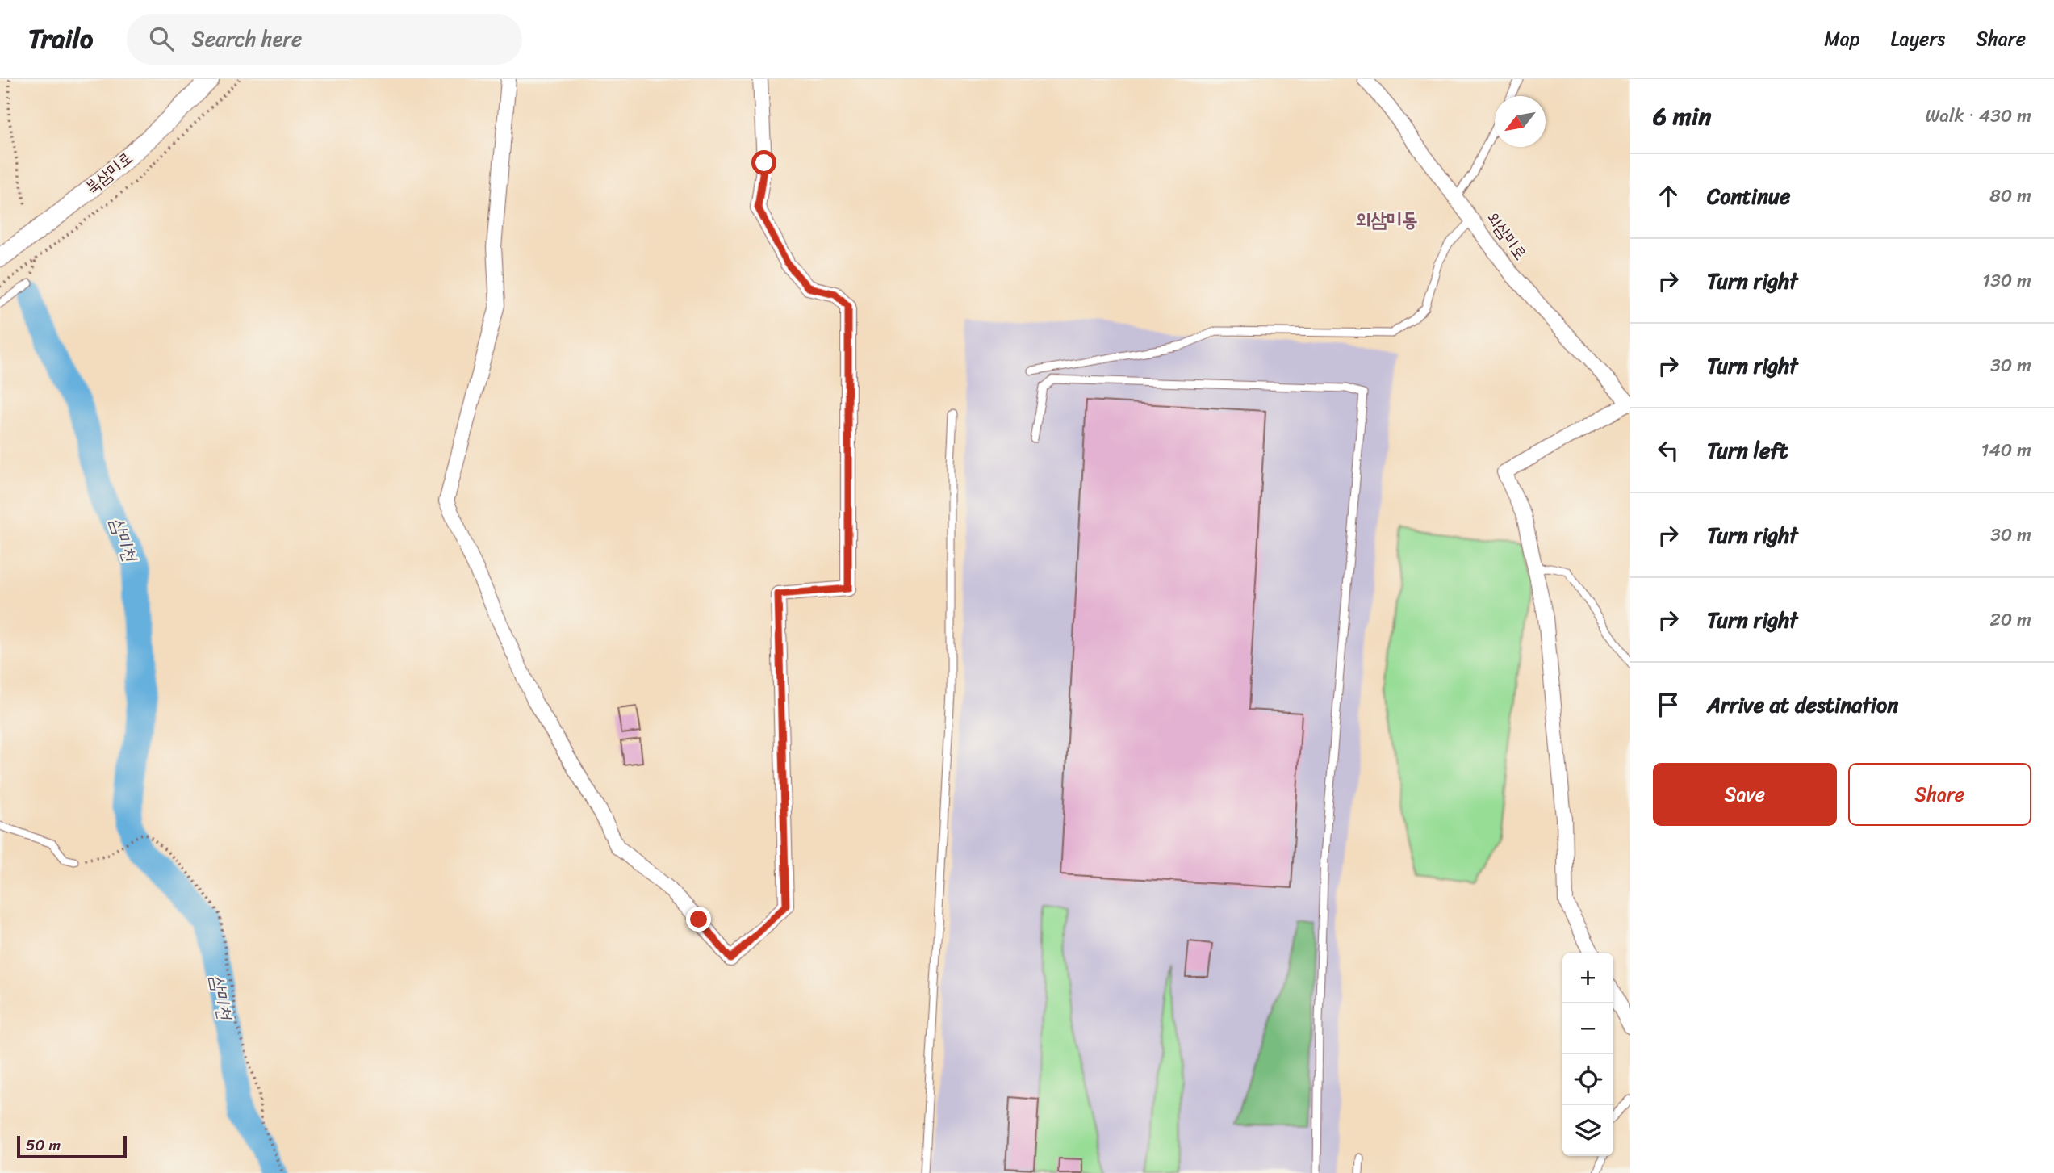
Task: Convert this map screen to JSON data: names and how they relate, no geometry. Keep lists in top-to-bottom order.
{
  "streets": {
    "street": ["북삼미로", "외삼미로"]
  },
  "districts": ["외삼미동"],
  "water": ["삼미천"],
  "scale_bar": "50 m",
  "north": "bottom left",
  "page": {
    "header": "Trailo",
    "search": "Search here",
    "nav": ["Map", "Layers", "Share"],
    "heading": ["6 min", "Walk · 430 m"],
    "list": [
      ["Continue", "80 m"],
      ["Turn right", "130 m"],
      ["Turn right", "30 m"],
      ["Turn left", "140 m"],
      ["Turn right", "30 m"],
      ["Turn right", "20 m"],
      "Arrive at destination"
    ],
    "buttons": ["Save", "Share"],
    "map_buttons": ["+", "−"],
    "scale": "50 m"
  }
}
